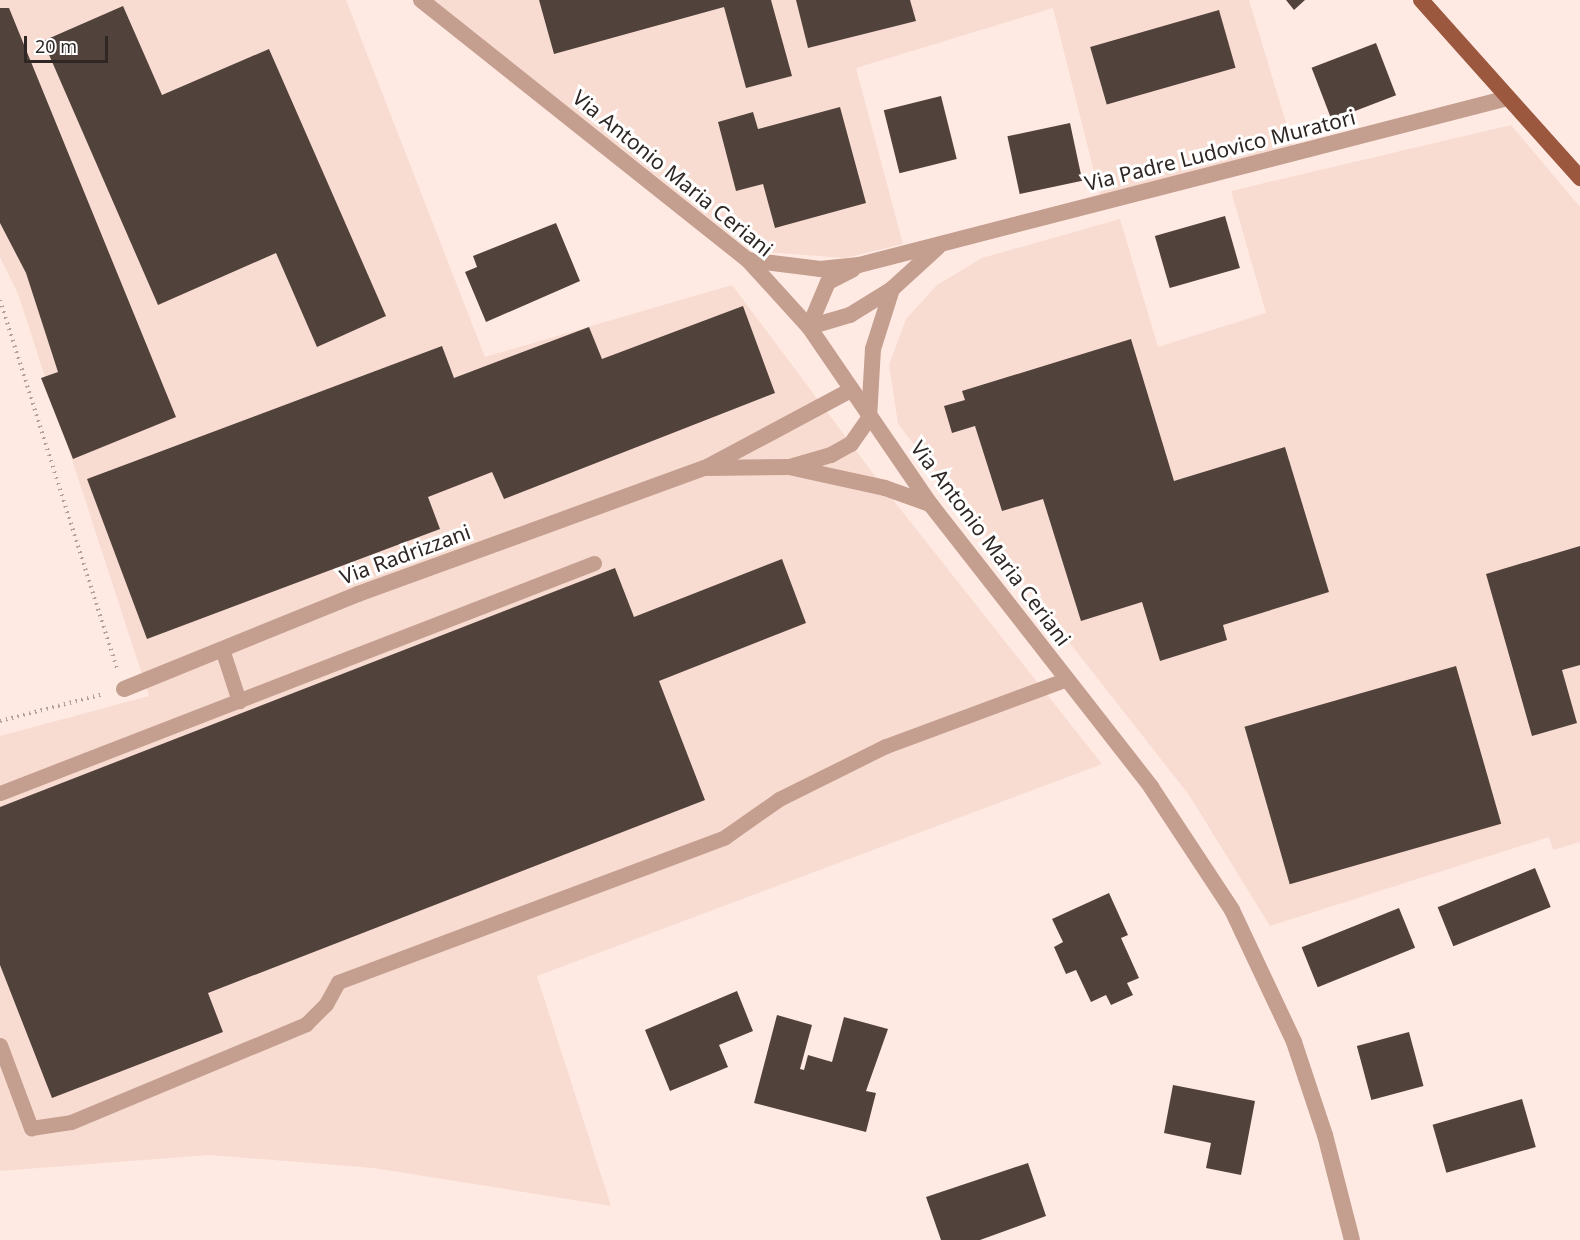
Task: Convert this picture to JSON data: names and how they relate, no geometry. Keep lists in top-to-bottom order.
{
  "streets": {
    "street": ["Via Padre Ludovico Muratori", "Via Antonio Maria Ceriani", "Via Radrizzani"]
  },
  "crossings": [
    ["Via Padre Ludovico Muratori", "Via Antonio Maria Ceriani"],
    ["Via Antonio Maria Ceriani", "Via Radrizzani"]
  ],
  "scale_bar": "20 m"
}
